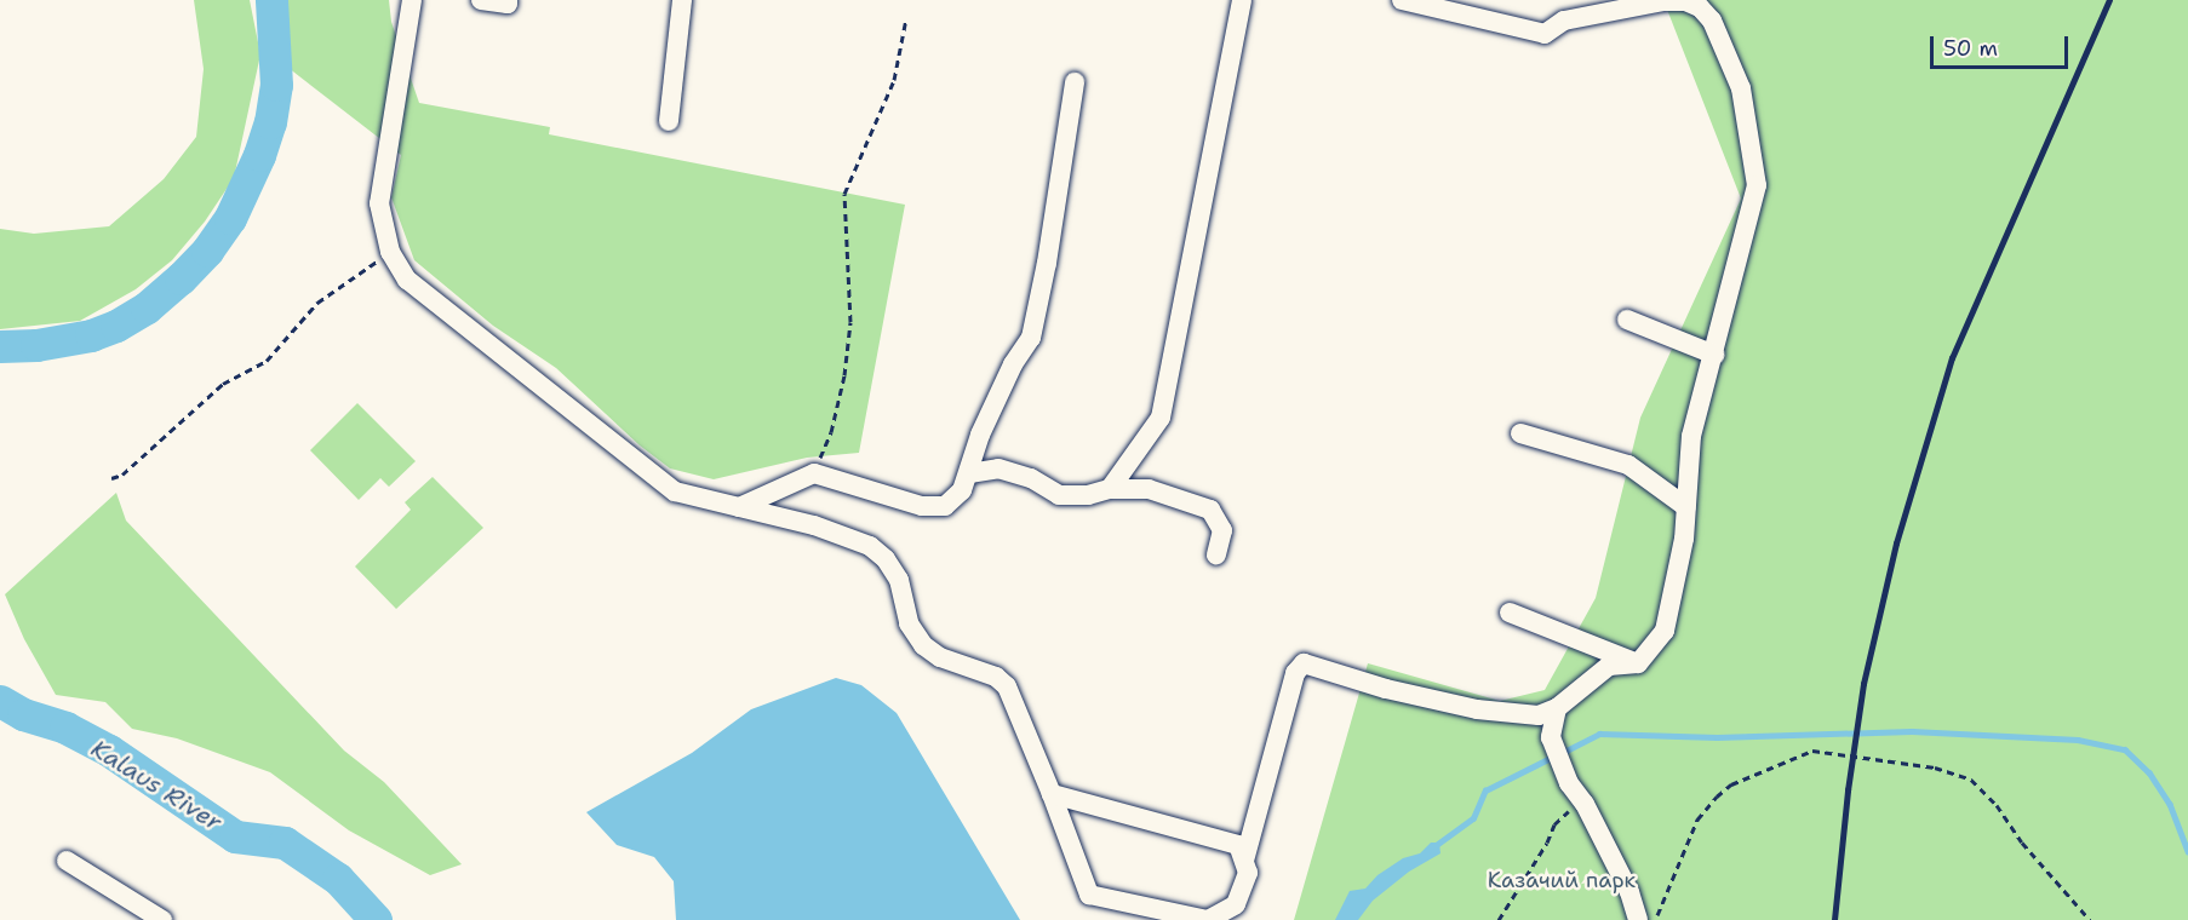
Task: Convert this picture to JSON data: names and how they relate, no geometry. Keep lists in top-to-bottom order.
{
  "water": ["Kalaus River"],
  "parks": ["Казачий парк"],
  "scale_bar": "50 m"
}
